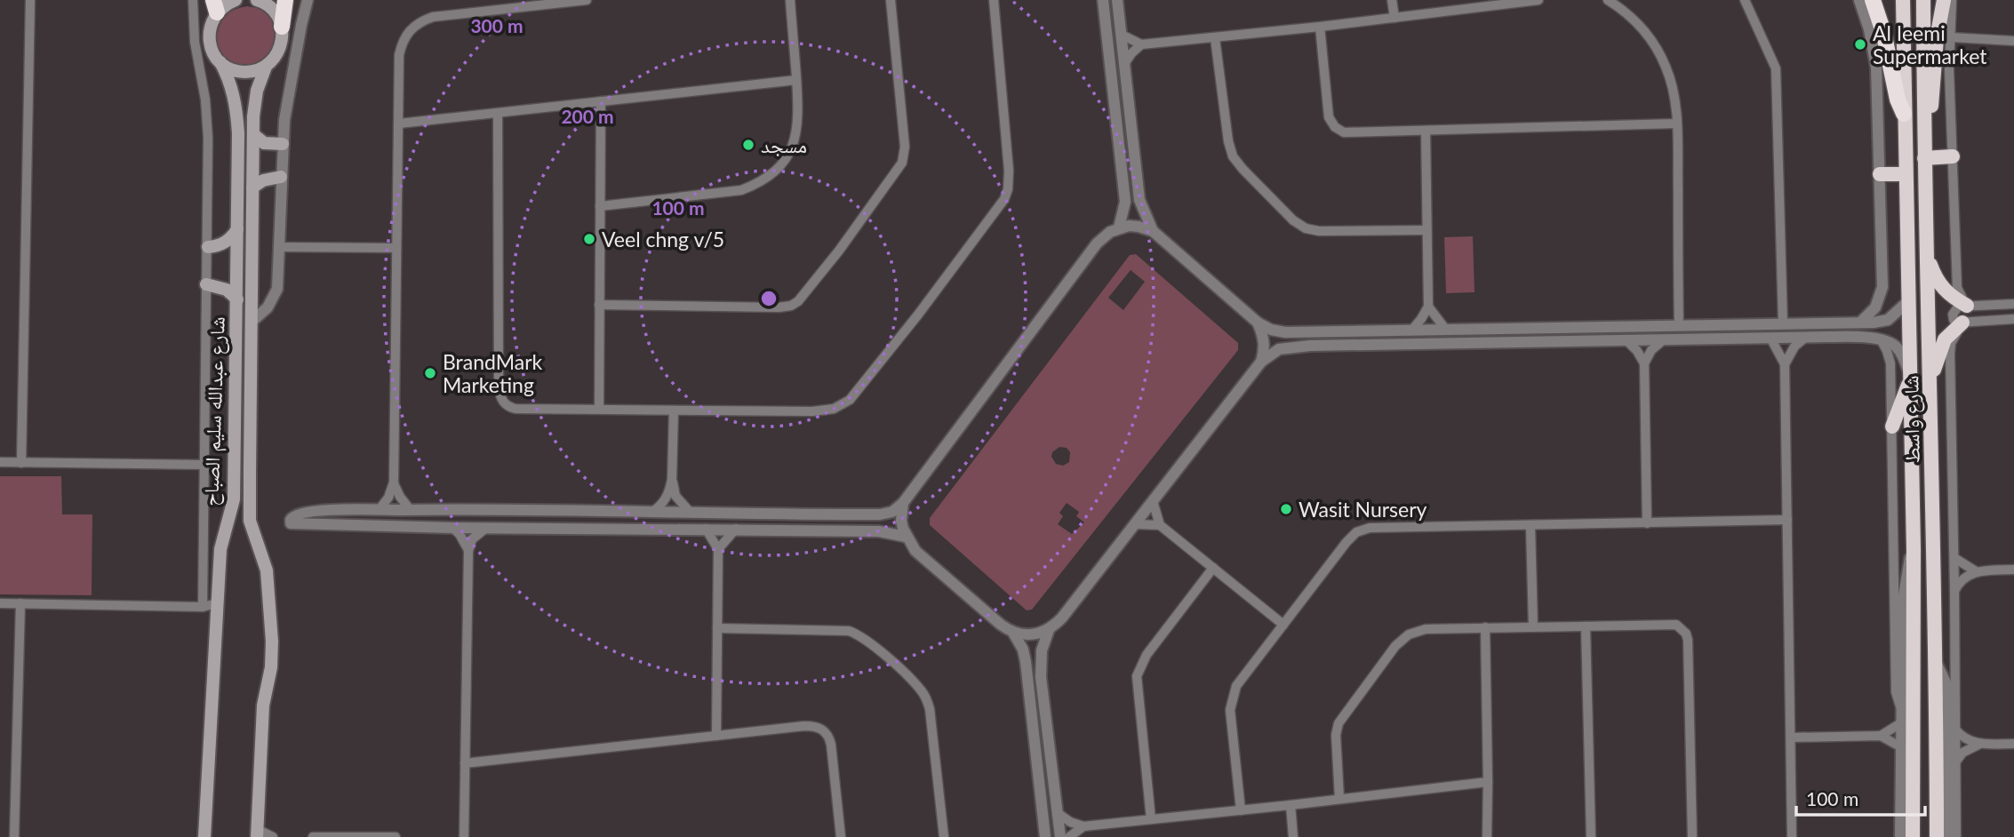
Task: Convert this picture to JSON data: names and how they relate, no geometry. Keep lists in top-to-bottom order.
{
  "streets": {
    "highway": ["شارع واسط"],
    "main road": ["شارع عبدالله سليم الصباح"]
  },
  "places": [
    "Al Ieemi Supermarket",
    "مسجد",
    "Veel chng v/5",
    "BrandMark Marketing",
    "Wasit Nursery"
  ],
  "scale_bar": "100 m",
  "rings": ["300 m", "200 m", "100 m"]
}
